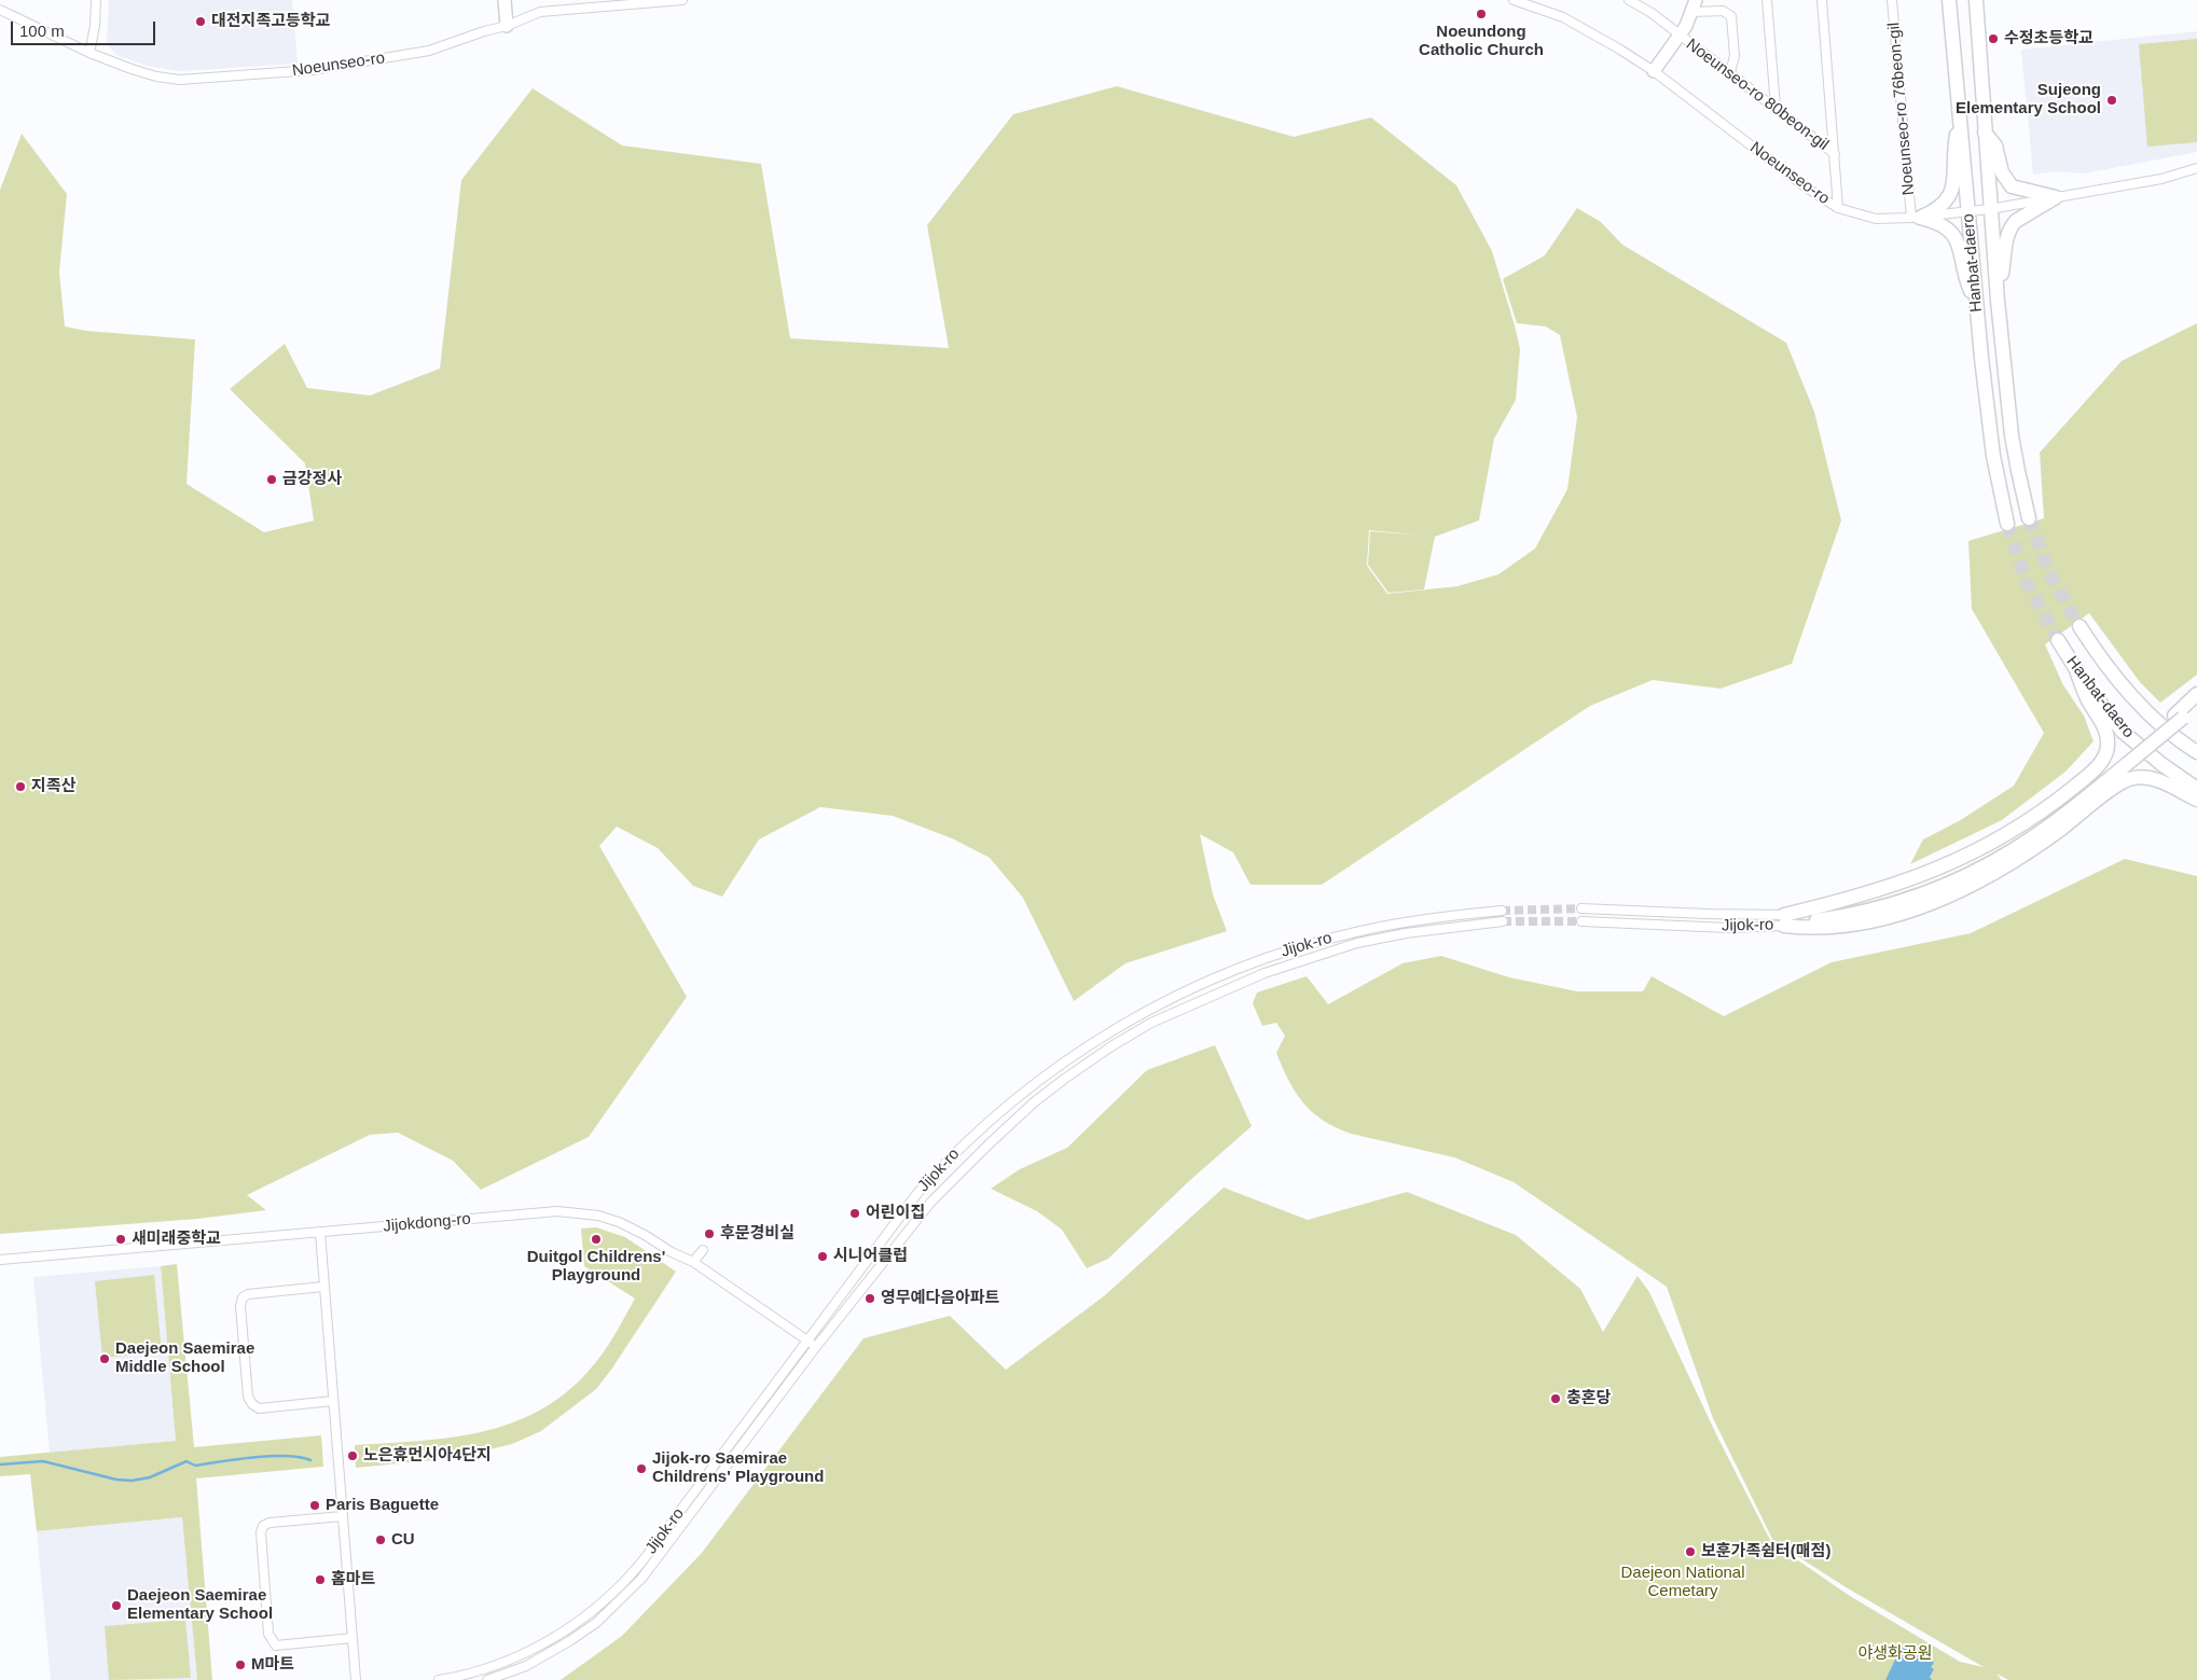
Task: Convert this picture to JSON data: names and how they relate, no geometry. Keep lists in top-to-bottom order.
{
  "streets": {
    "main road": ["Hanbat-daero"],
    "street": [
      "Noeunseo-ro",
      "Noeunseo-ro 80beon-gil",
      "Noeunseo-ro 76beon-gil",
      "Jijok-ro",
      "Jijokdong-ro"
    ]
  },
  "crossings": [
    ["Noeunseo-ro", "Noeunseo-ro 80beon-gil"],
    ["Noeunseo-ro", "Noeunseo-ro 76beon-gil"],
    ["Noeunseo-ro", "Hanbat-daero"],
    ["Jijok-ro", "Jijokdong-ro"]
  ],
  "parks": ["Daejeon National Cemetary", "야생화공원"],
  "places": [
    "Noeundong Catholic Church",
    "대전지족고등학교",
    "수정초등학교",
    "Sujeong Elementary School",
    "금강정사",
    "지족산",
    "어린이집",
    "후문경비실",
    "새미래중학교",
    "Duitgol Childrens' Playground",
    "시니어클럽",
    "영무예다음아파트",
    "Daejeon Saemirae Middle School",
    "충혼당",
    "노은휴먼시아4단지",
    "Jijok-ro Saemirae Childrens' Playground",
    "Paris Baguette",
    "CU",
    "보훈가족쉼터(매점)",
    "홈마트",
    "Daejeon Saemirae Elementary School",
    "M마트"
  ],
  "scale_bar": "100 m"
}
